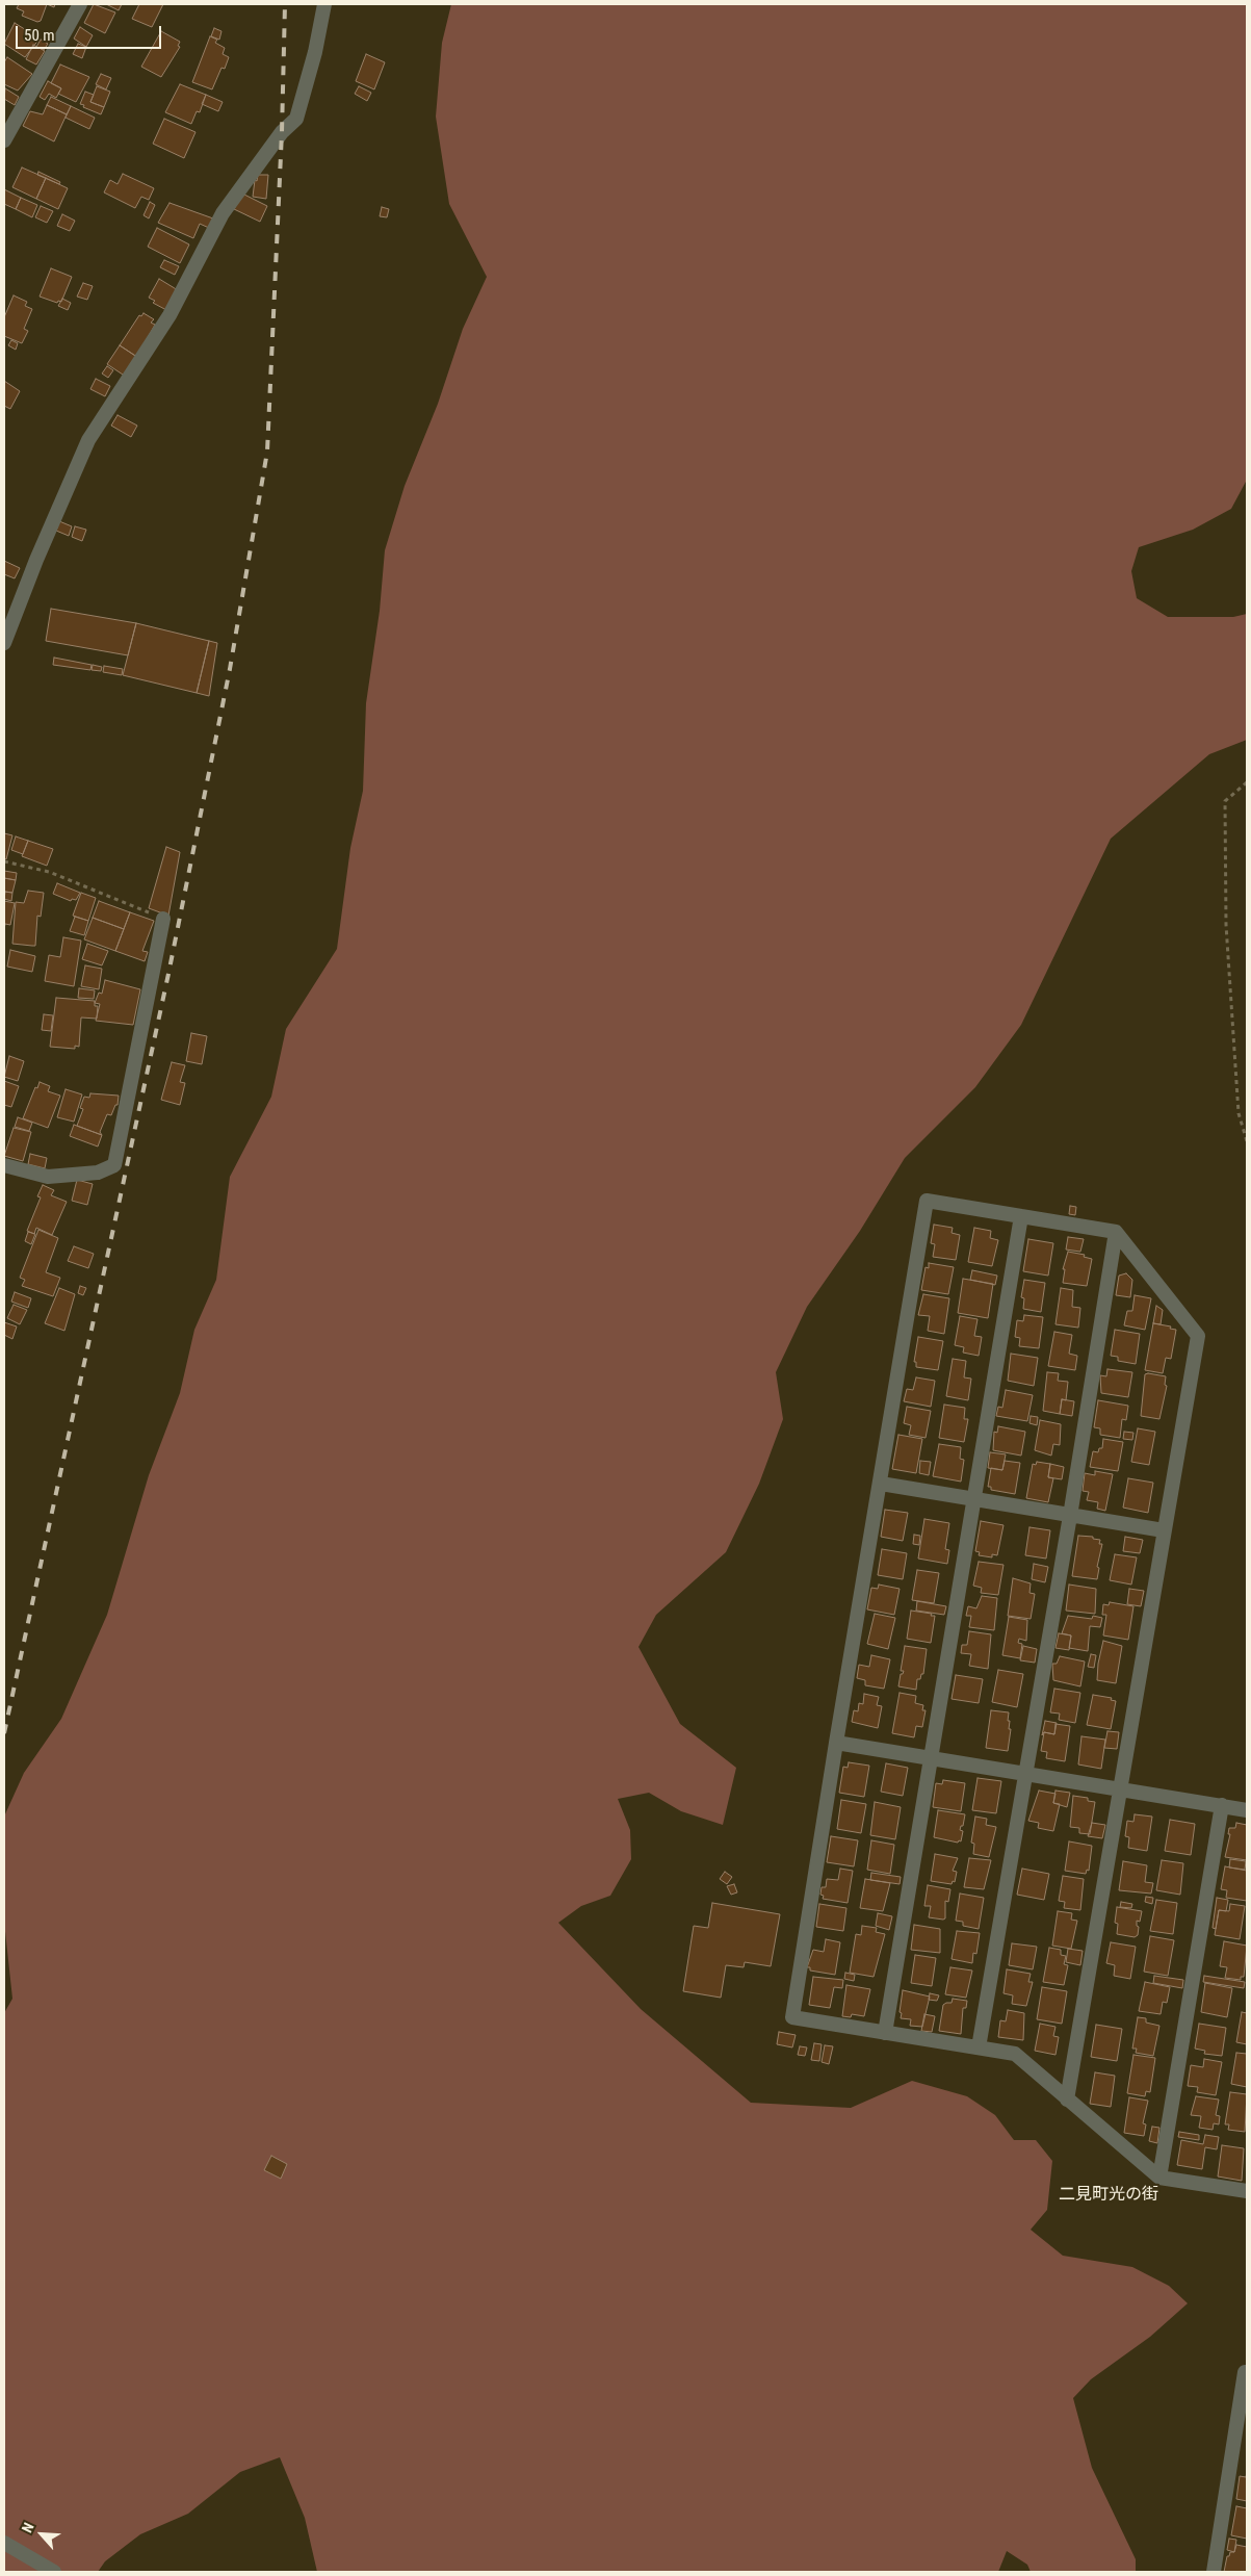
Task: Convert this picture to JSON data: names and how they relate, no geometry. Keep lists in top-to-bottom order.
{
  "districts": ["二見町光の街"],
  "scale_bar": "50 m",
  "north": "top left"
}
